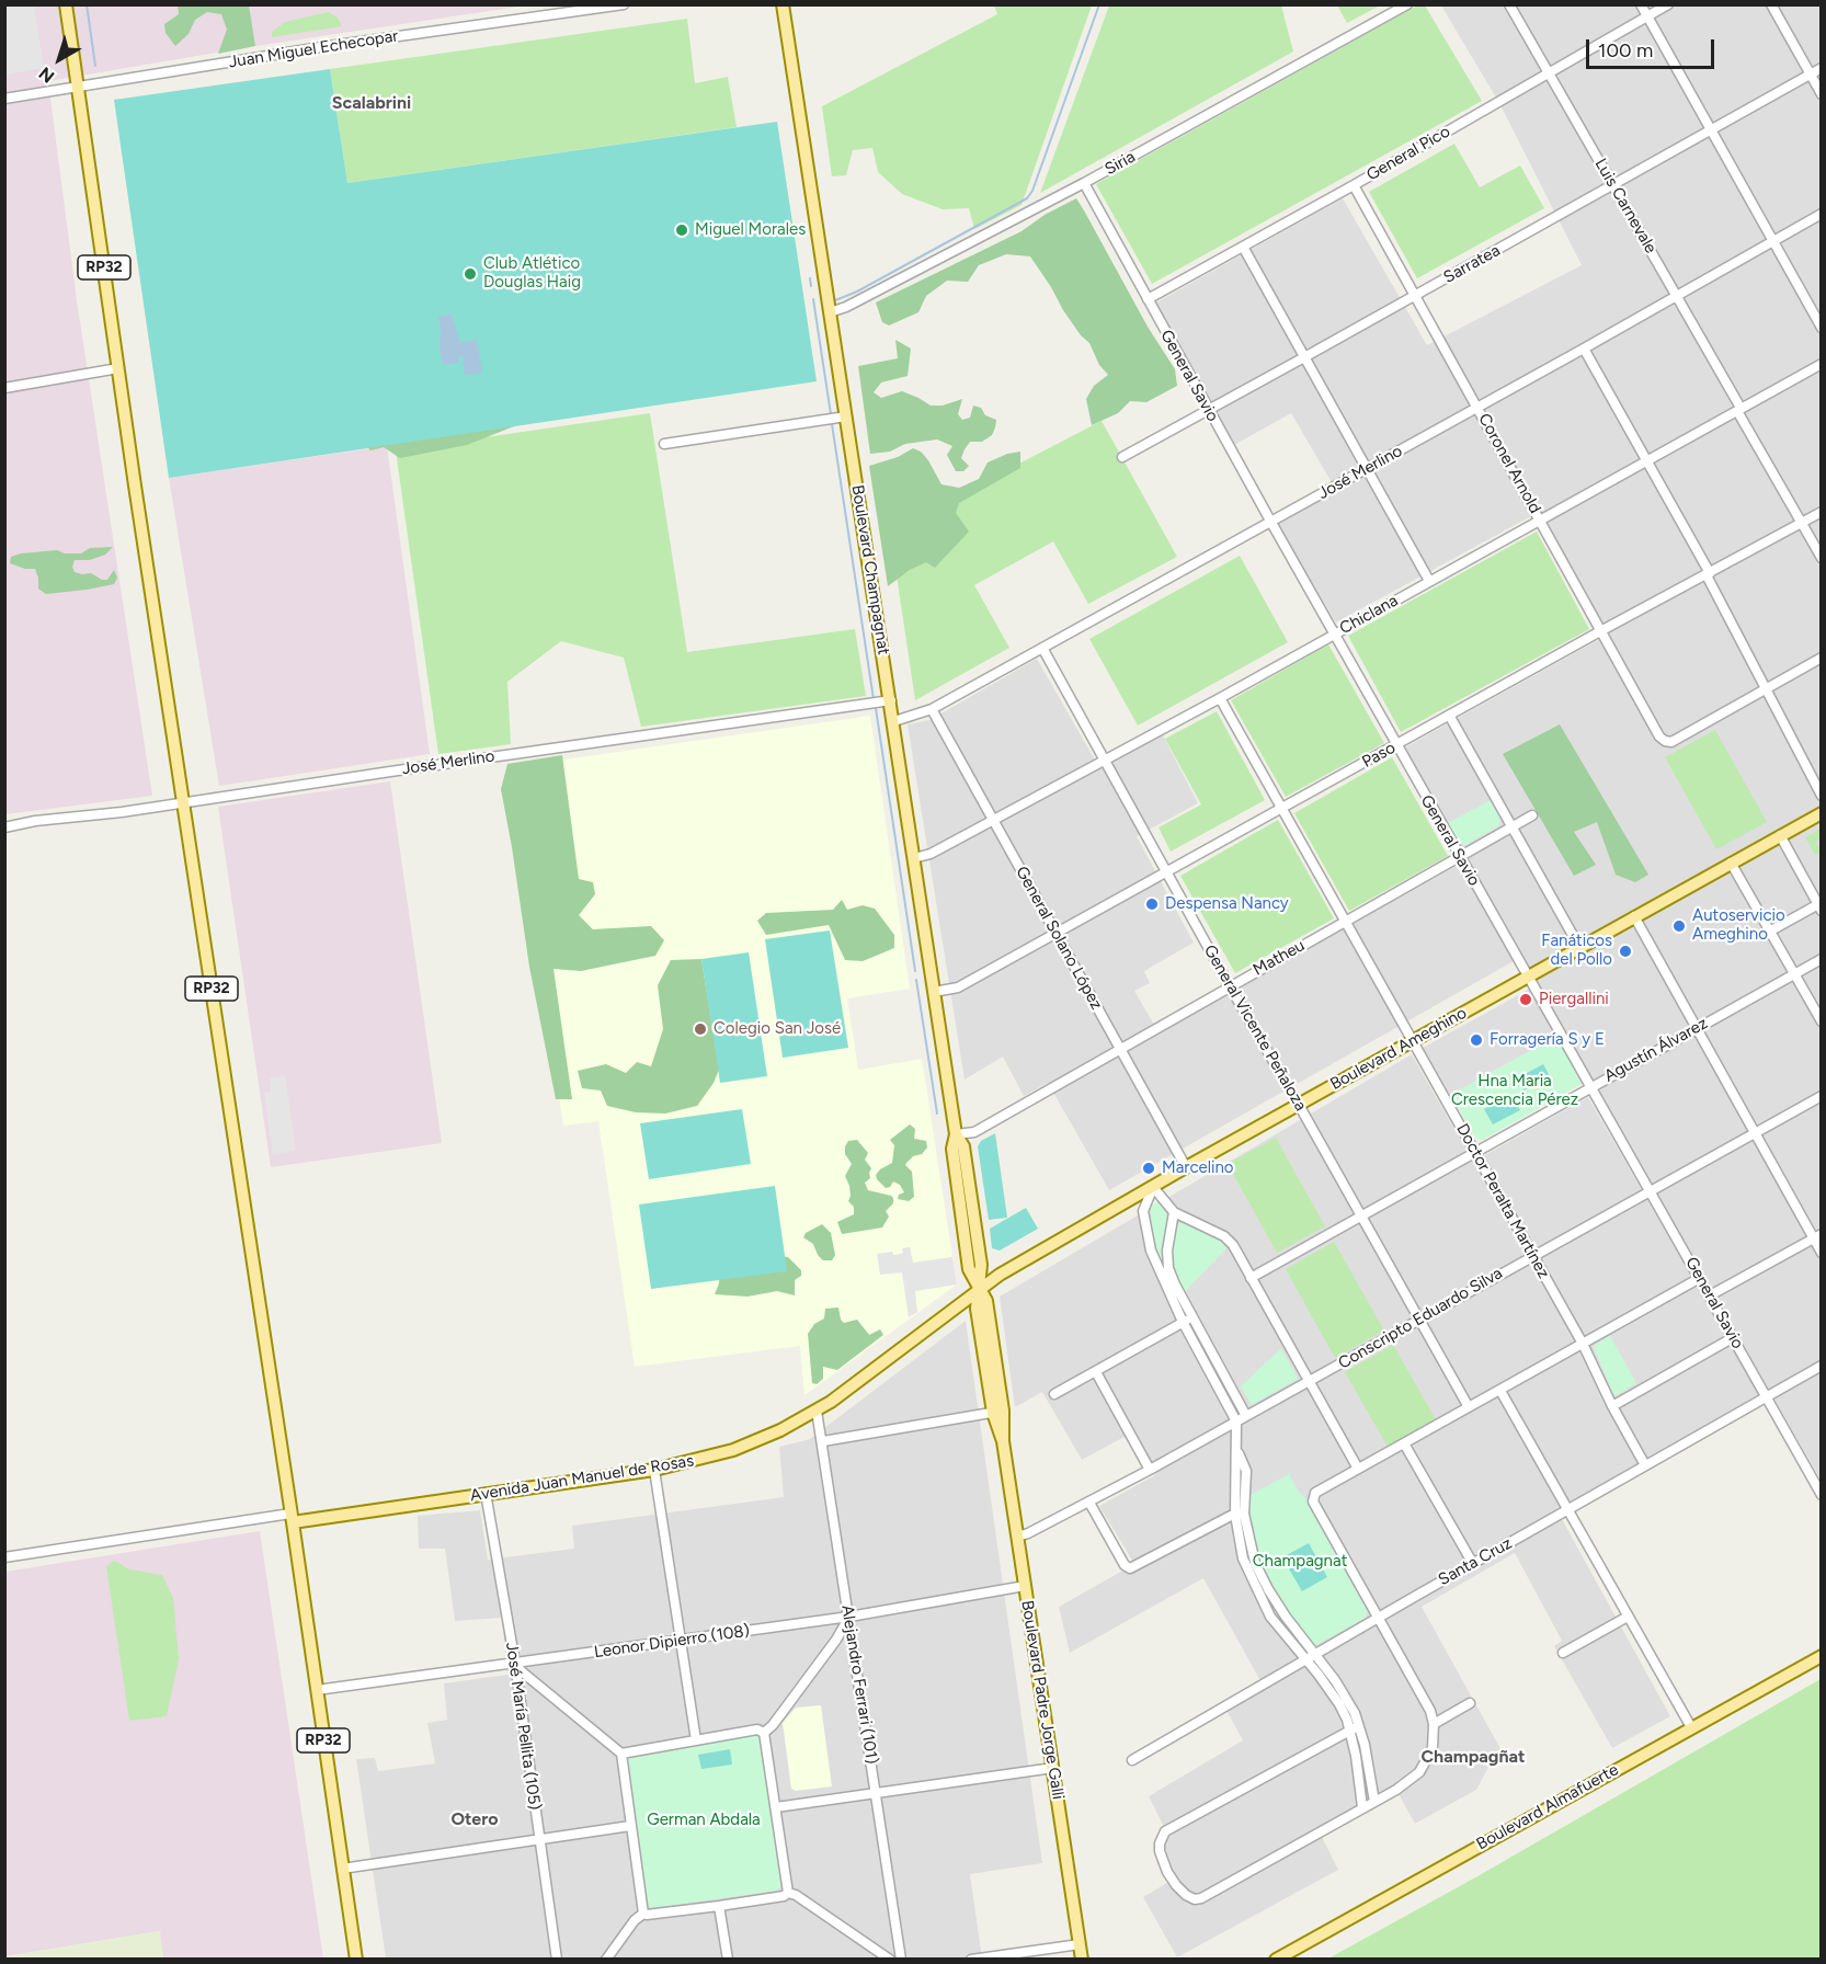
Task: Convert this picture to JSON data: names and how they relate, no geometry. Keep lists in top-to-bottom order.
{
  "streets": {
    "main road": [
      "RP32",
      "Boulevard Champagnat",
      "Boulevard Ameghino",
      "Avenida Juan Manuel de Rosas",
      "Boulevard Padre Jorge Galli",
      "Boulevard Almafuerte"
    ],
    "street": [
      "Juan Miguel Echecopar",
      "General Pico",
      "Siria",
      "Luis Carnevale",
      "Sarratea",
      "General Savio",
      "Coronel Arnold",
      "José Merlino",
      "Chiclana",
      "Paso",
      "General Solano López",
      "Matheu",
      "General Vicente Peñaloza",
      "Agustín Álvarez",
      "Doctor Peralta Martínez",
      "Conscripto Eduardo Silva",
      "Santa Cruz",
      "Leonor Dipierro (108)",
      "Alejandro Ferrari (101)",
      "José María Pellita (105)"
    ]
  },
  "crossings": [
    ["Juan Miguel Echecopar", "RP32"],
    ["General Pico", "Luis Carnevale"],
    ["General Pico", "General Savio"],
    ["General Pico", "Coronel Arnold"],
    ["Siria", "General Savio"],
    ["Siria", "Boulevard Champagnat"],
    ["Luis Carnevale", "Sarratea"],
    ["Luis Carnevale", "José Merlino"],
    ["Luis Carnevale", "Chiclana"],
    ["Luis Carnevale", "Paso"],
    ["Sarratea", "General Savio"],
    ["Sarratea", "Coronel Arnold"],
    ["RP32", "José Merlino"],
    ["RP32", "Avenida Juan Manuel de Rosas"],
    ["RP32", "Leonor Dipierro (108)"],
    ["General Savio", "José Merlino"],
    ["General Savio", "Chiclana"],
    ["General Savio", "Paso"],
    ["General Savio", "Matheu"],
    ["General Savio", "Boulevard Ameghino"],
    ["General Savio", "Agustín Álvarez"],
    ["General Savio", "Conscripto Eduardo Silva"],
    ["General Savio", "Santa Cruz"],
    ["Coronel Arnold", "José Merlino"],
    ["Coronel Arnold", "Chiclana"],
    ["Coronel Arnold", "Paso"],
    ["José Merlino", "Boulevard Champagnat"],
    ["José Merlino", "General Solano López"],
    ["José Merlino", "General Vicente Peñaloza"],
    ["Boulevard Champagnat", "Chiclana"],
    ["Boulevard Champagnat", "Paso"],
    ["Boulevard Champagnat", "Matheu"],
    ["Boulevard Champagnat", "Boulevard Ameghino"],
    ["Boulevard Champagnat", "Avenida Juan Manuel de Rosas"],
    ["Boulevard Champagnat", "Boulevard Padre Jorge Galli"],
    ["Chiclana", "General Solano López"],
    ["Chiclana", "General Vicente Peñaloza"],
    ["Chiclana", "Doctor Peralta Martínez"],
    ["Paso", "General Solano López"],
    ["Paso", "General Vicente Peñaloza"],
    ["Paso", "Doctor Peralta Martínez"],
    ["General Solano López", "Matheu"],
    ["General Solano López", "Boulevard Ameghino"],
    ["Matheu", "General Vicente Peñaloza"],
    ["Matheu", "Doctor Peralta Martínez"],
    ["General Vicente Peñaloza", "Boulevard Ameghino"],
    ["General Vicente Peñaloza", "Agustín Álvarez"],
    ["General Vicente Peñaloza", "Conscripto Eduardo Silva"],
    ["Boulevard Ameghino", "Doctor Peralta Martínez"],
    ["Boulevard Ameghino", "Avenida Juan Manuel de Rosas"],
    ["Boulevard Ameghino", "Boulevard Padre Jorge Galli"],
    ["Agustín Álvarez", "Doctor Peralta Martínez"],
    ["Doctor Peralta Martínez", "Conscripto Eduardo Silva"],
    ["Doctor Peralta Martínez", "Santa Cruz"],
    ["Conscripto Eduardo Silva", "Boulevard Padre Jorge Galli"],
    ["Avenida Juan Manuel de Rosas", "Alejandro Ferrari (101)"],
    ["Avenida Juan Manuel de Rosas", "Boulevard Padre Jorge Galli"],
    ["Avenida Juan Manuel de Rosas", "José María Pellita (105)"],
    ["Leonor Dipierro (108)", "Alejandro Ferrari (101)"],
    ["Leonor Dipierro (108)", "Boulevard Padre Jorge Galli"],
    ["Leonor Dipierro (108)", "José María Pellita (105)"]
  ],
  "districts": ["Scalabrini", "Champagñat", "Otero"],
  "parks": ["Hna Maria Crescencia Pérez", "Champagnat", "German Abdala"],
  "places": [
    "Miguel Morales",
    "Club Atlético Douglas Haig",
    "Despensa Nancy",
    "Autoservicio Ameghino",
    "Fanáticos del Pollo",
    "Piergallini",
    "Colegio San José",
    "Forragería S y E",
    "Marcelino"
  ],
  "scale_bar": "100 m",
  "north": "bottom left"
}
